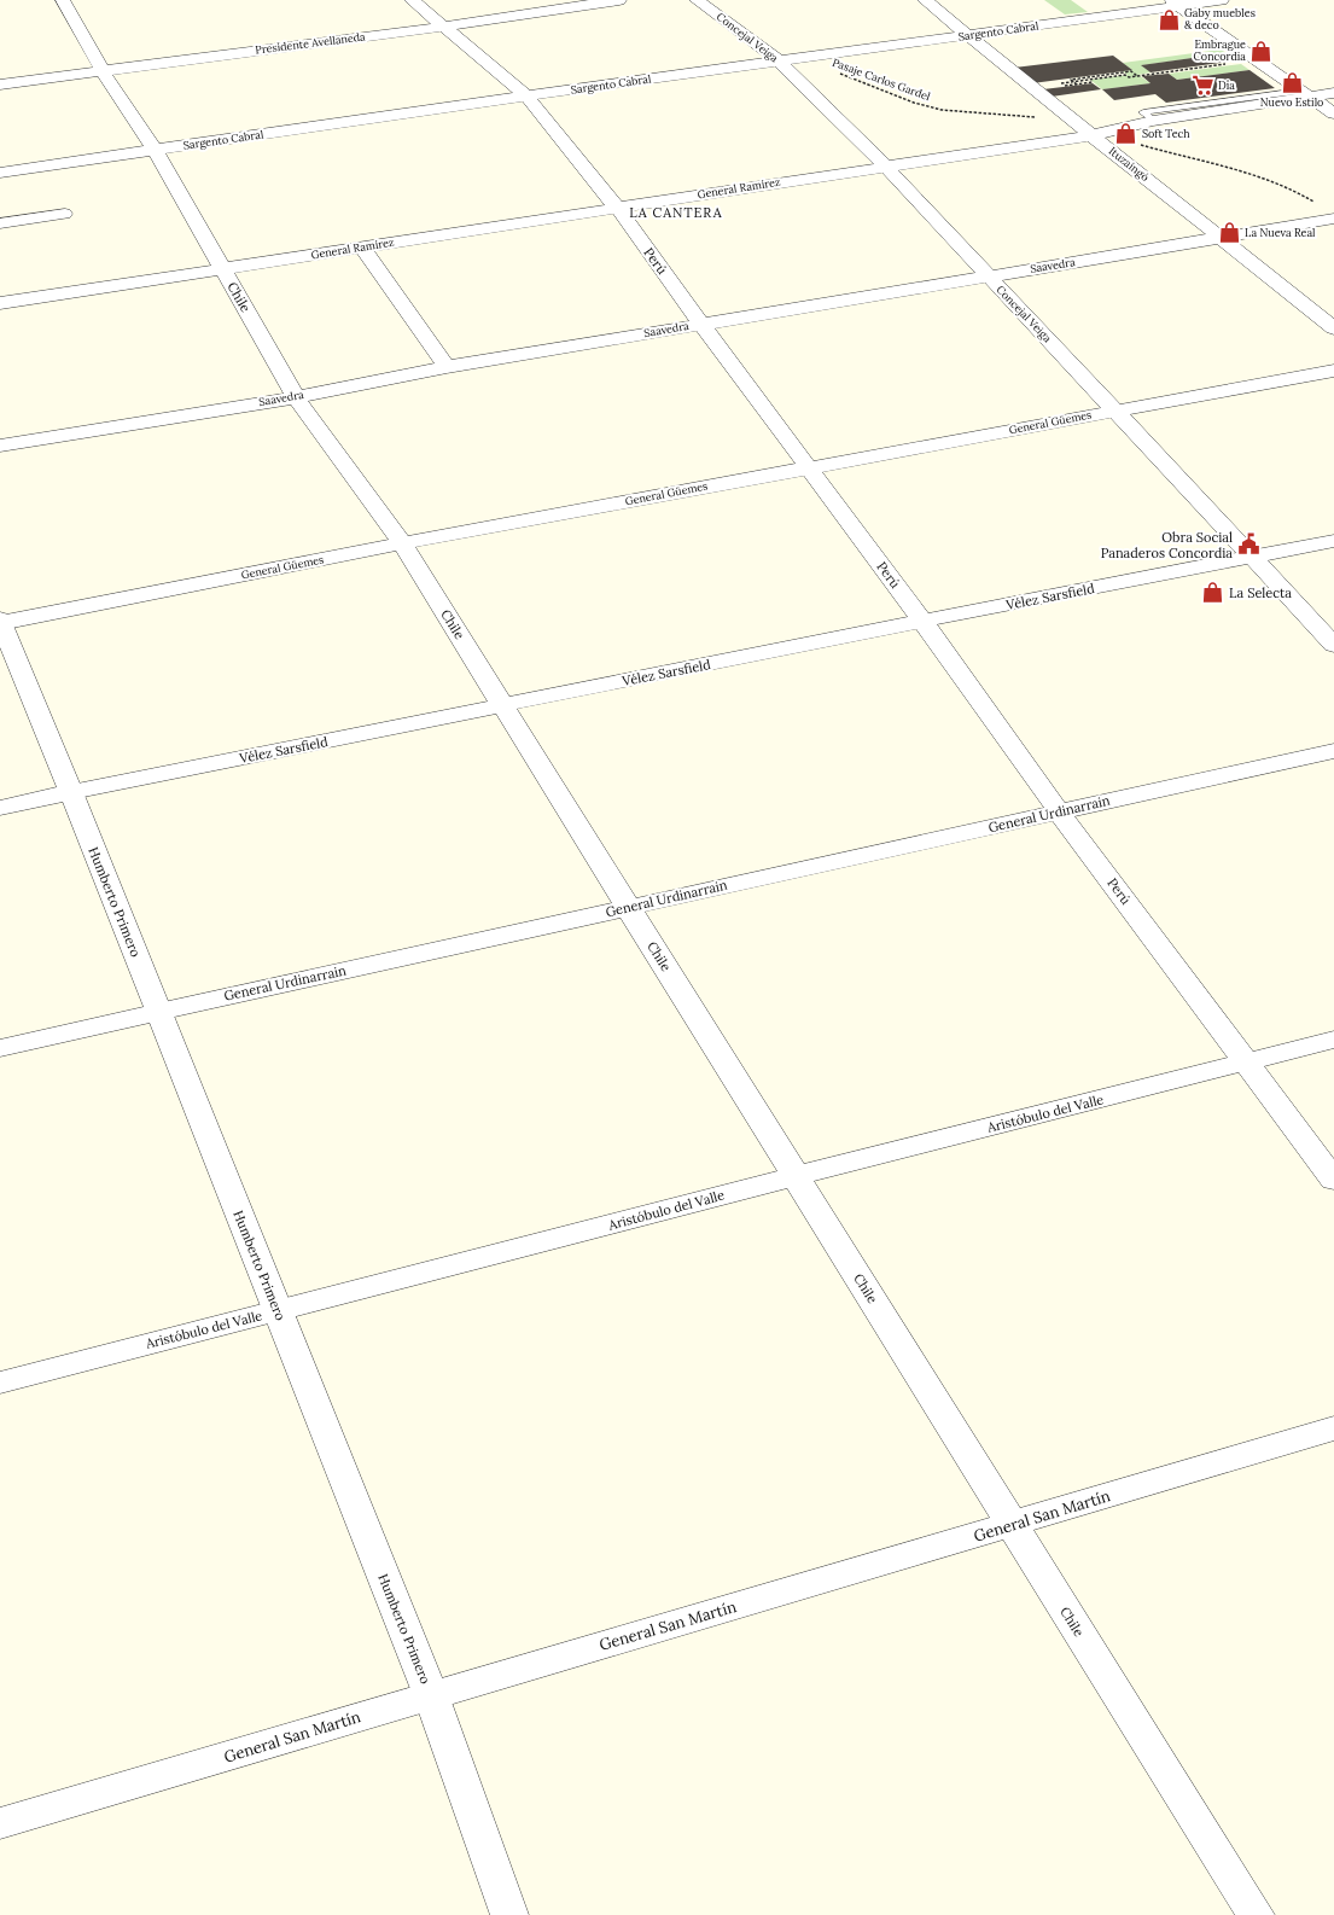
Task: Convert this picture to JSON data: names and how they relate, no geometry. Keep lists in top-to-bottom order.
{
  "streets": {
    "street": [
      "Sargento Cabral",
      "Concejal Veiga",
      "Presidente Avellaneda",
      "Ituzaingó",
      "General Ramírez",
      "Perú",
      "Saavedra",
      "Chile",
      "General Güemes",
      "Vélez Sarsfield",
      "General Urdinarrain",
      "Humberto Primero",
      "Aristóbulo del Valle",
      "General San Martín"
    ],
    "path": ["Pasaje Carlos Gardel"]
  },
  "crossings": [
    ["Sargento Cabral", "Concejal Veiga"],
    ["Sargento Cabral", "Pasaje Carlos Gardel"],
    ["Sargento Cabral", "Ituzaingó"],
    ["Sargento Cabral", "Perú"],
    ["Sargento Cabral", "Chile"],
    ["Concejal Veiga", "General Ramírez"],
    ["Concejal Veiga", "Saavedra"],
    ["Concejal Veiga", "General Güemes"],
    ["Concejal Veiga", "Vélez Sarsfield"],
    ["Presidente Avellaneda", "Perú"],
    ["Presidente Avellaneda", "Chile"],
    ["Pasaje Carlos Gardel", "Ituzaingó"],
    ["Ituzaingó", "General Ramírez"],
    ["Ituzaingó", "Saavedra"],
    ["General Ramírez", "Perú"],
    ["General Ramírez", "Chile"],
    ["Perú", "Saavedra"],
    ["Perú", "General Güemes"],
    ["Perú", "Vélez Sarsfield"],
    ["Perú", "General Urdinarrain"],
    ["Perú", "Aristóbulo del Valle"],
    ["Saavedra", "Chile"],
    ["Chile", "General Güemes"],
    ["Chile", "Vélez Sarsfield"],
    ["Chile", "General Urdinarrain"],
    ["Chile", "Aristóbulo del Valle"],
    ["Chile", "General San Martín"],
    ["General Güemes", "Humberto Primero"],
    ["Vélez Sarsfield", "Humberto Primero"],
    ["General Urdinarrain", "Humberto Primero"],
    ["Humberto Primero", "Aristóbulo del Valle"],
    ["Humberto Primero", "General San Martín"]
  ],
  "districts": ["LA CANTERA"],
  "places": {
    "shop": [
      "Gaby muebles & deco",
      "Embrague Concordia",
      "Nuevo Estilo",
      "Soft Tech",
      "La Nueva Real",
      "La Selecta"
    ],
    "supermarket": ["Dia"],
    "public building": ["Obra Social Panaderos Concordia"]
  }
}
